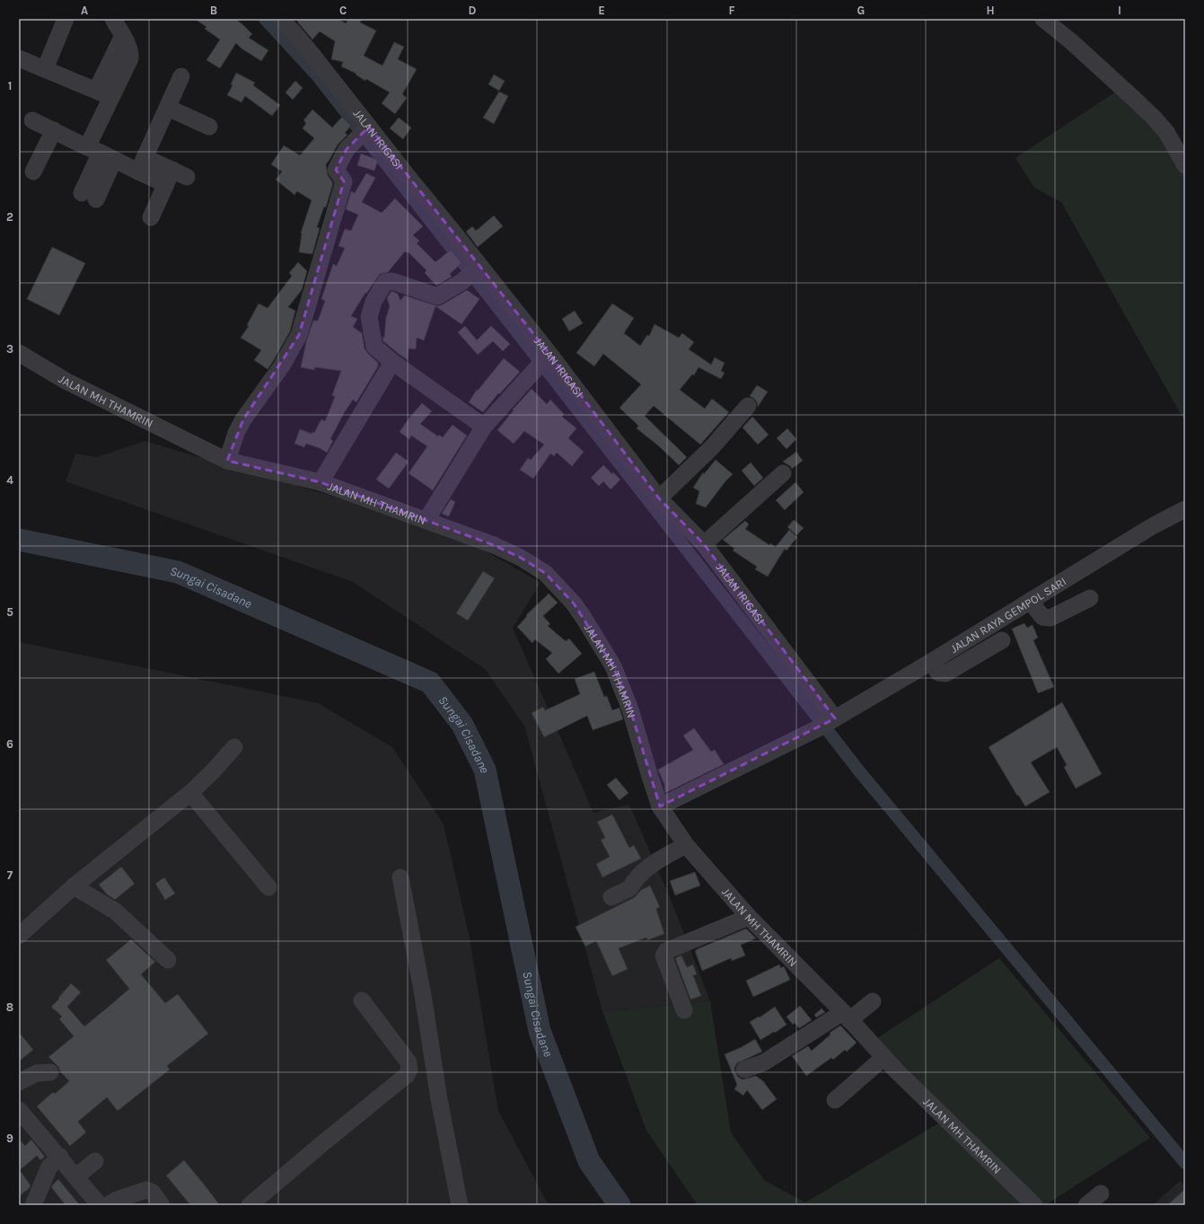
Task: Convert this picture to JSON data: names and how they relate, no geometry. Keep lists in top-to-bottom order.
{
  "streets": {
    "street": ["JALAN IRIGASI", "JALAN MH THAMRIN", "JALAN RAYA GEMPOL SARI"]
  },
  "crossings": [
    ["JALAN IRIGASI", "JALAN RAYA GEMPOL SARI"],
    ["JALAN MH THAMRIN", "JALAN RAYA GEMPOL SARI"]
  ],
  "water": ["Sungai Cisadane"],
  "grid": {
    "columns": [
      "A",
      "B",
      "C",
      "D",
      "E",
      "F",
      "G",
      "H",
      "I"
    ],
    "rows": [
      "1",
      "2",
      "3",
      "4",
      "5",
      "6",
      "7",
      "8",
      "9"
    ]
  }
}
